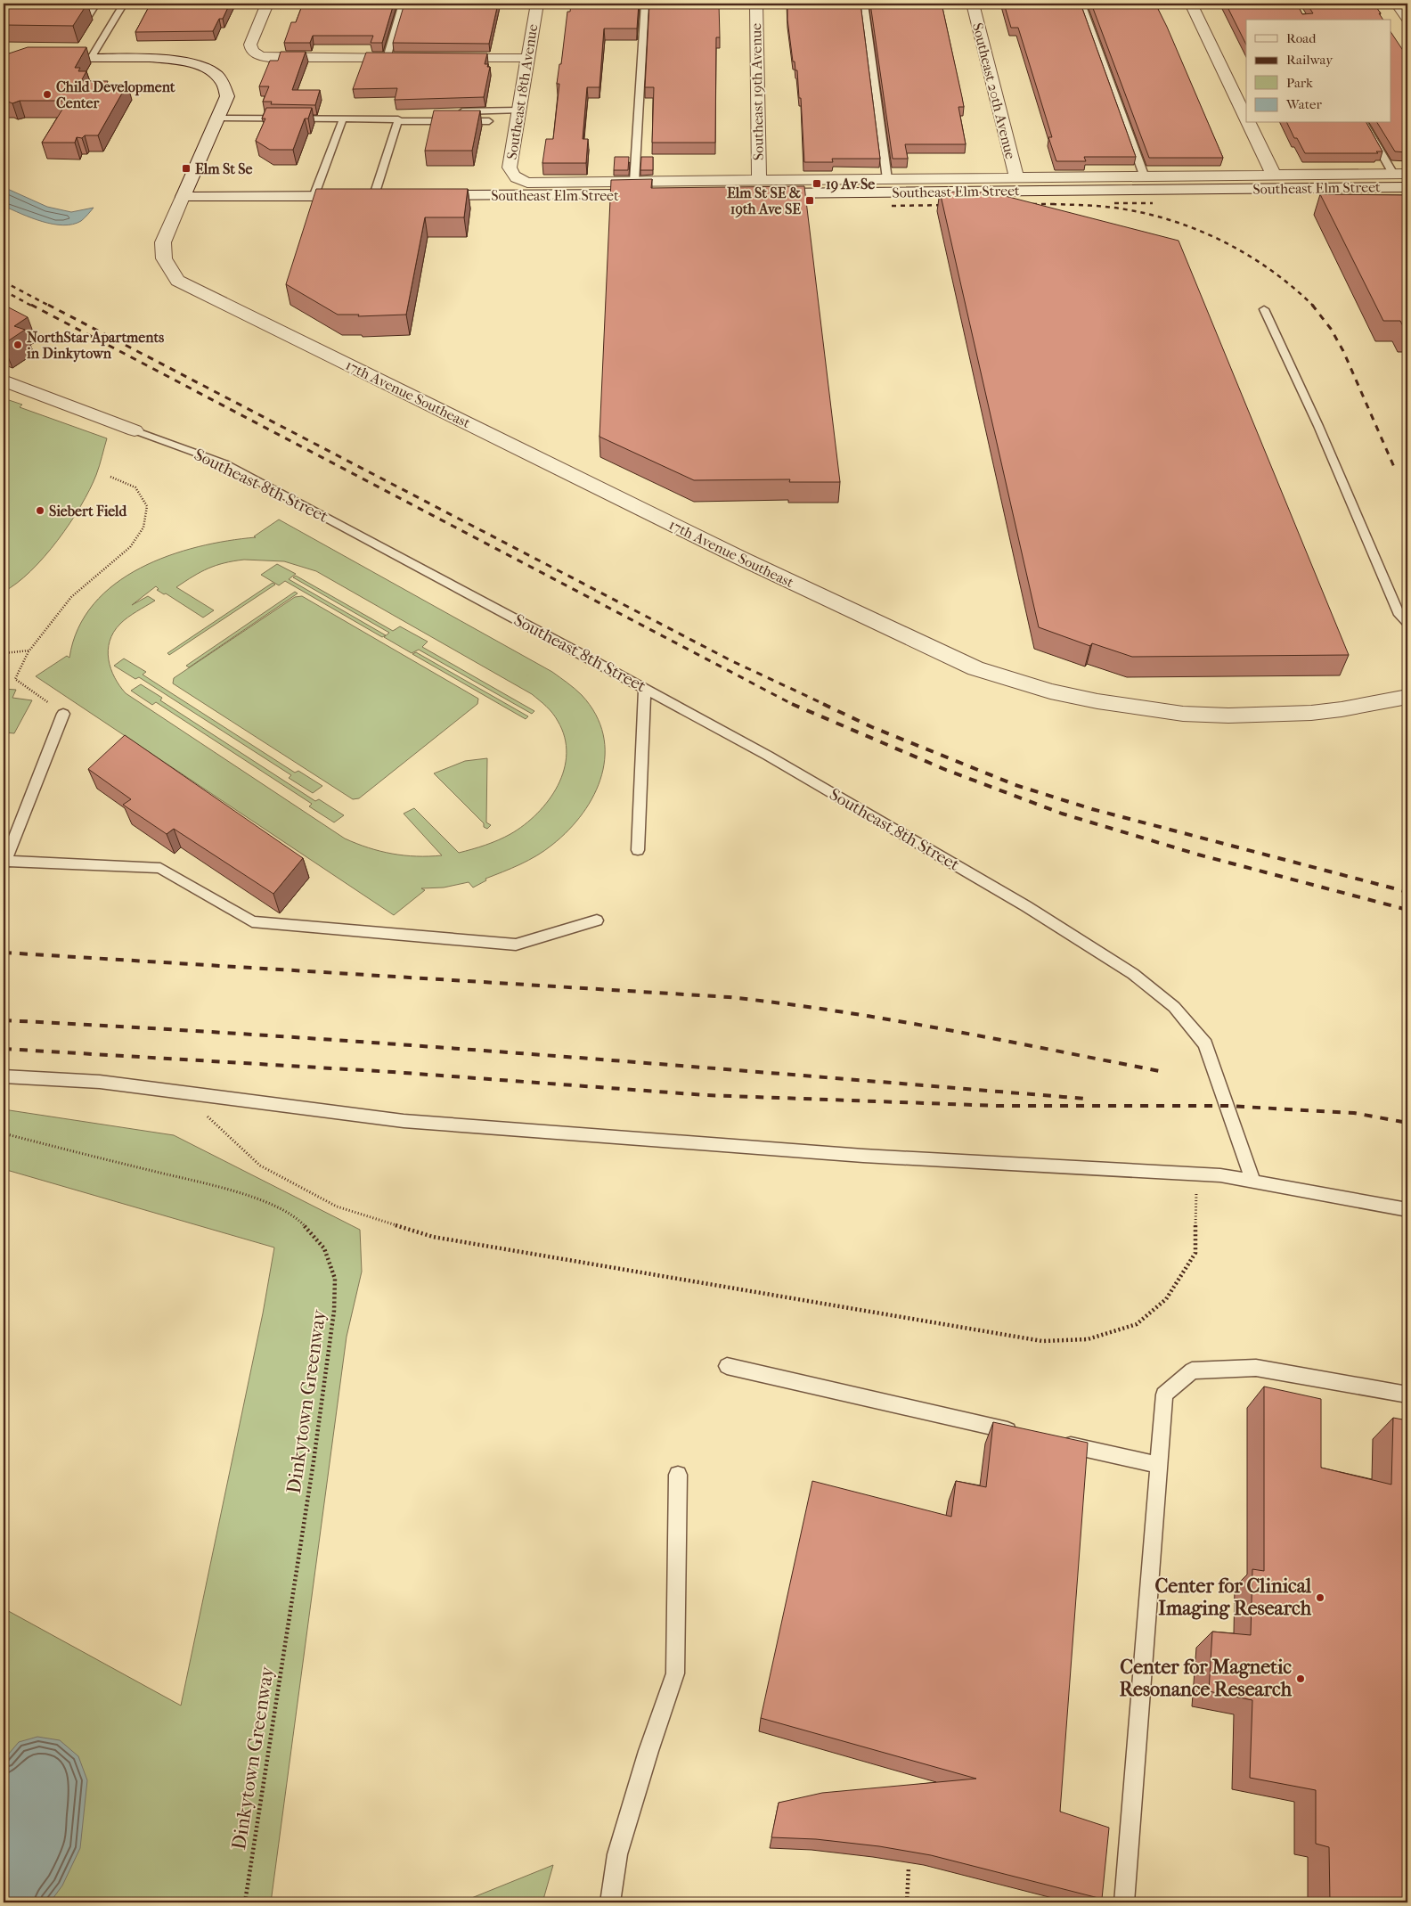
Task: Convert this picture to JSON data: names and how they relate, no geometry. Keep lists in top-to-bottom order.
{
  "streets": {
    "street": [
      "Southeast 20th Avenue",
      "Southeast 18th Avenue",
      "Southeast 19th Avenue",
      "Southeast Elm Street",
      "17th Avenue Southeast",
      "Southeast 8th Street"
    ],
    "path": ["Dinkytown Greenway"]
  },
  "crossings": [
    ["Southeast 20th Avenue", "Southeast Elm Street"],
    ["Southeast 18th Avenue", "Southeast Elm Street"],
    ["Southeast 19th Avenue", "Southeast Elm Street"]
  ],
  "places": {
    "other": [
      "Child Development Center",
      "NorthStar Apartments in Dinkytown",
      "Siebert Field",
      "Center for Clinical Imaging Research",
      "Center for Magnetic Resonance Research"
    ],
    "transit": ["Elm St Se", "19 Av Se", "Elm St SE & 19th Ave SE"]
  },
  "legend": [
    "Road",
    "Railway",
    "Park",
    "Water"
  ]
}
